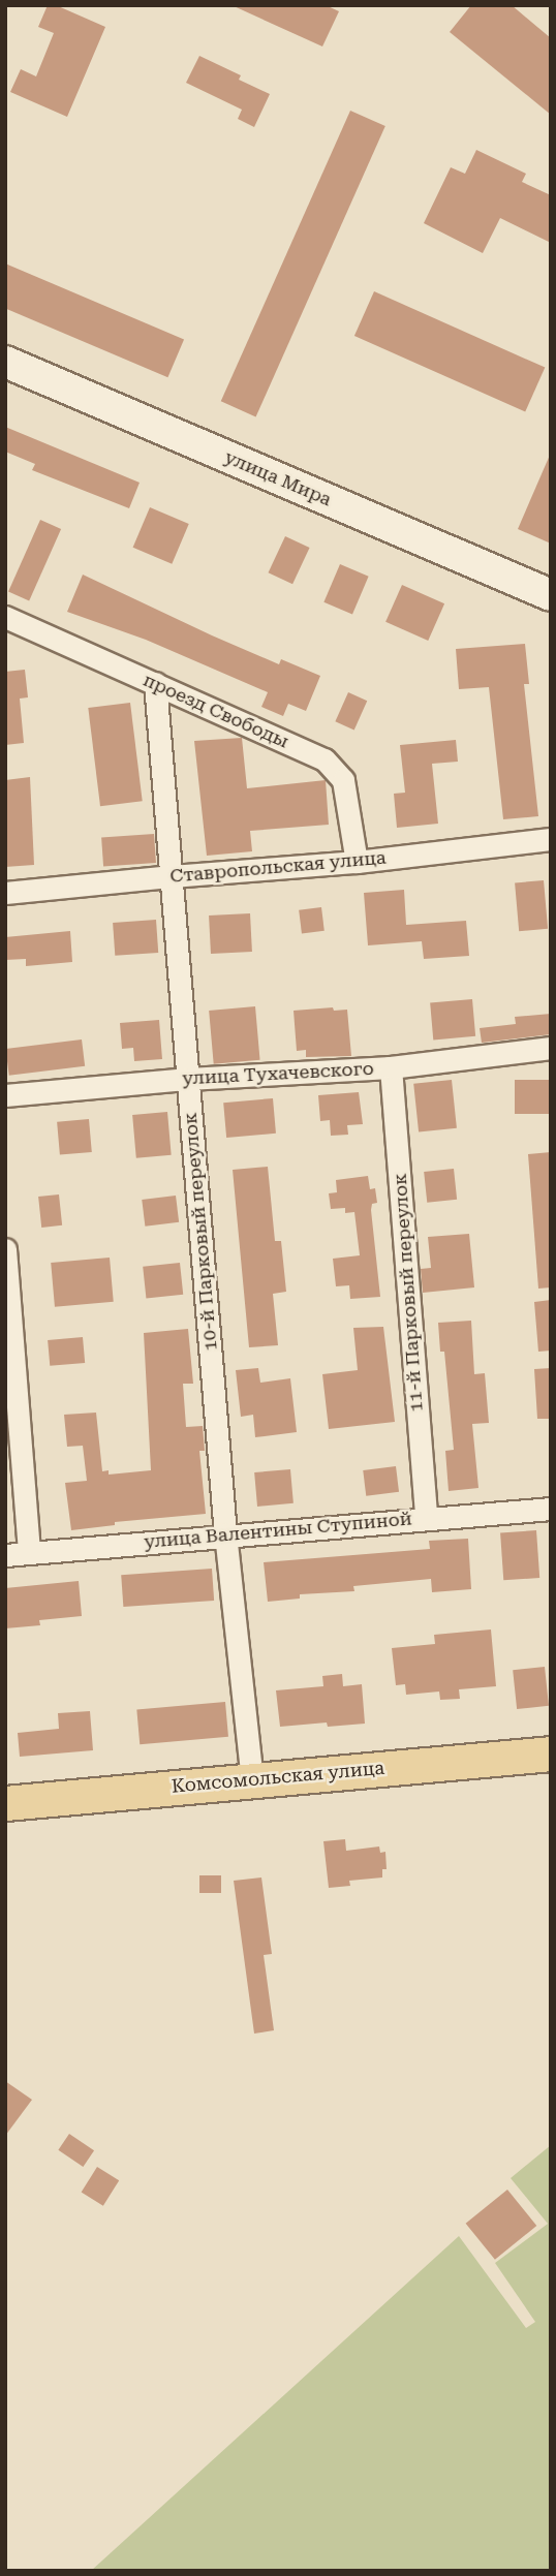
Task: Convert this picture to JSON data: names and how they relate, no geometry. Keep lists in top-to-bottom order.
{
  "streets": {
    "main road": ["улица Мира", "Комсомольская улица"],
    "street": [
      "проезд Свободы",
      "Ставропольская улица",
      "улица Тухачевского",
      "10-й Парковый переулок",
      "11-й Парковый переулок",
      "улица Валентины Ступиной"
    ]
  },
  "crossings": [
    ["проезд Свободы", "Ставропольская улица"],
    ["проезд Свободы", "10-й Парковый переулок"],
    ["Ставропольская улица", "10-й Парковый переулок"],
    ["улица Тухачевского", "10-й Парковый переулок"],
    ["улица Тухачевского", "11-й Парковый переулок"],
    ["10-й Парковый переулок", "улица Валентины Ступиной"],
    ["10-й Парковый переулок", "Комсомольская улица"],
    ["11-й Парковый переулок", "улица Валентины Ступиной"]
  ]
}
